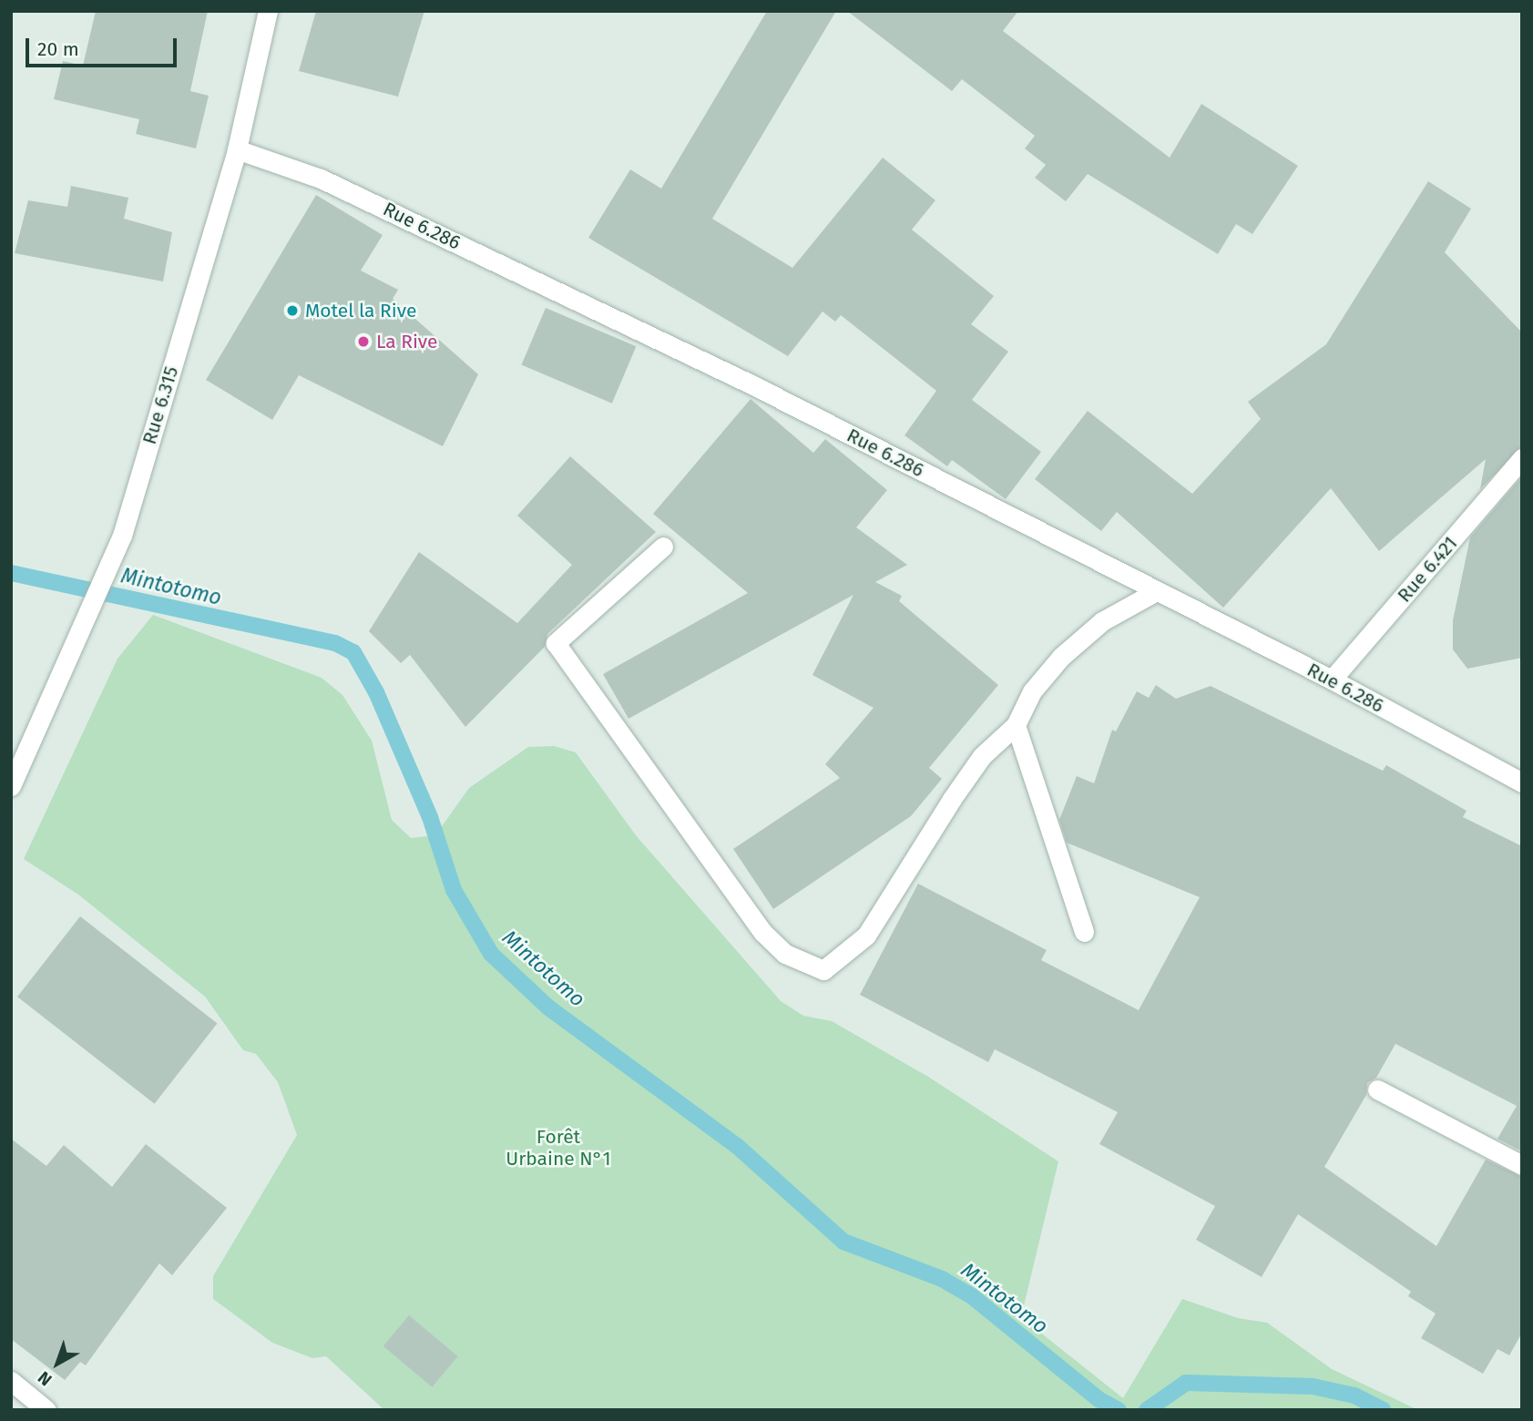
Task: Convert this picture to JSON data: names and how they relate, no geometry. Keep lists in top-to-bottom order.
{
  "streets": {
    "street": ["Rue 6.286", "Rue 6.315", "Rue 6.421"]
  },
  "crossings": [
    ["Rue 6.286", "Rue 6.315"],
    ["Rue 6.286", "Rue 6.421"]
  ],
  "water": ["Mintotomo"],
  "parks": ["Forêt Urbaine N°1"],
  "places": ["Motel la Rive", "La Rive"],
  "scale_bar": "20 m",
  "north": "bottom left"
}
